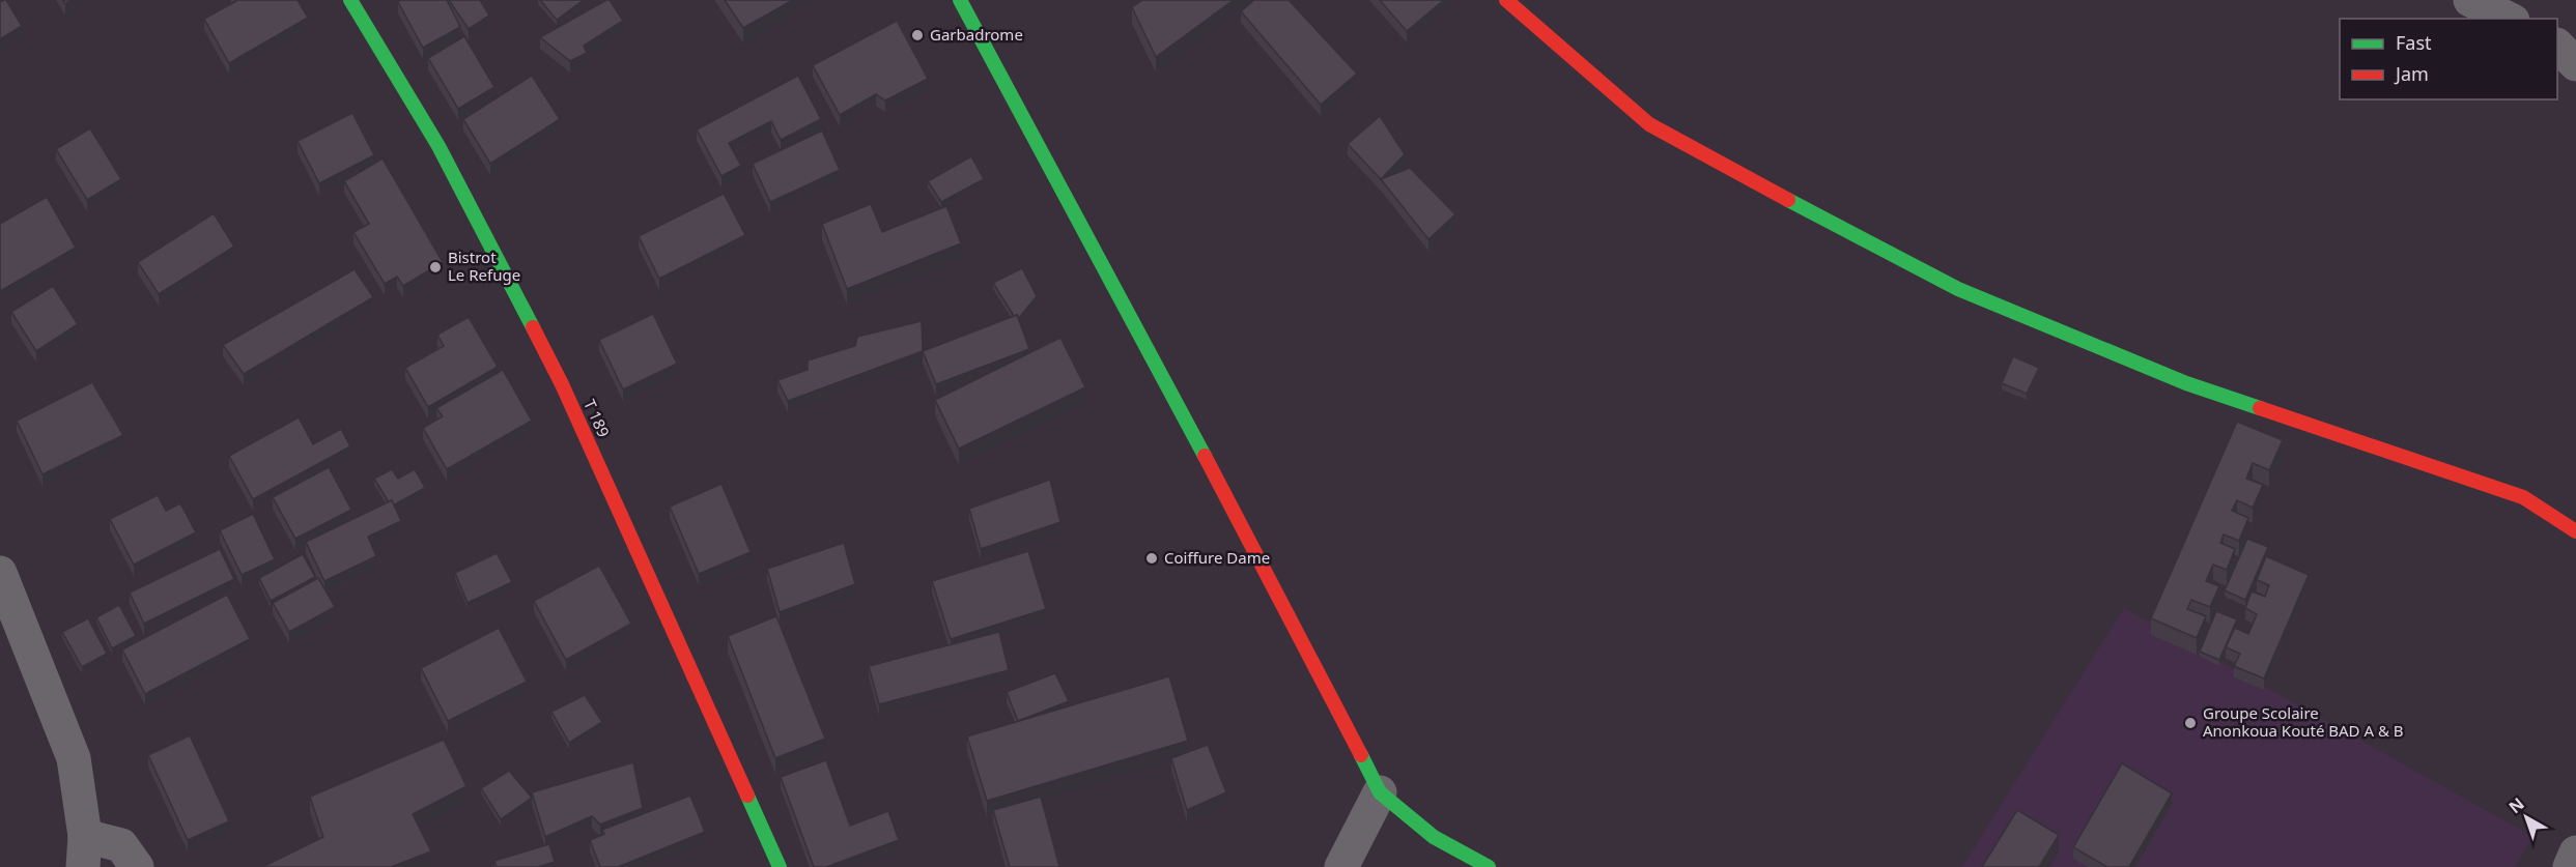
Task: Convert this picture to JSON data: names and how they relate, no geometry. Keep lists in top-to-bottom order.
{
  "streets": {
    "street": ["T 189"]
  },
  "places": [
    "Garbadrome",
    "Bistrot Le Refuge",
    "Coiffure Dame",
    "Groupe Scolaire Anonkoua Kouté BAD A & B"
  ],
  "legend": ["Fast", "Jam"],
  "north": "top left"
}
